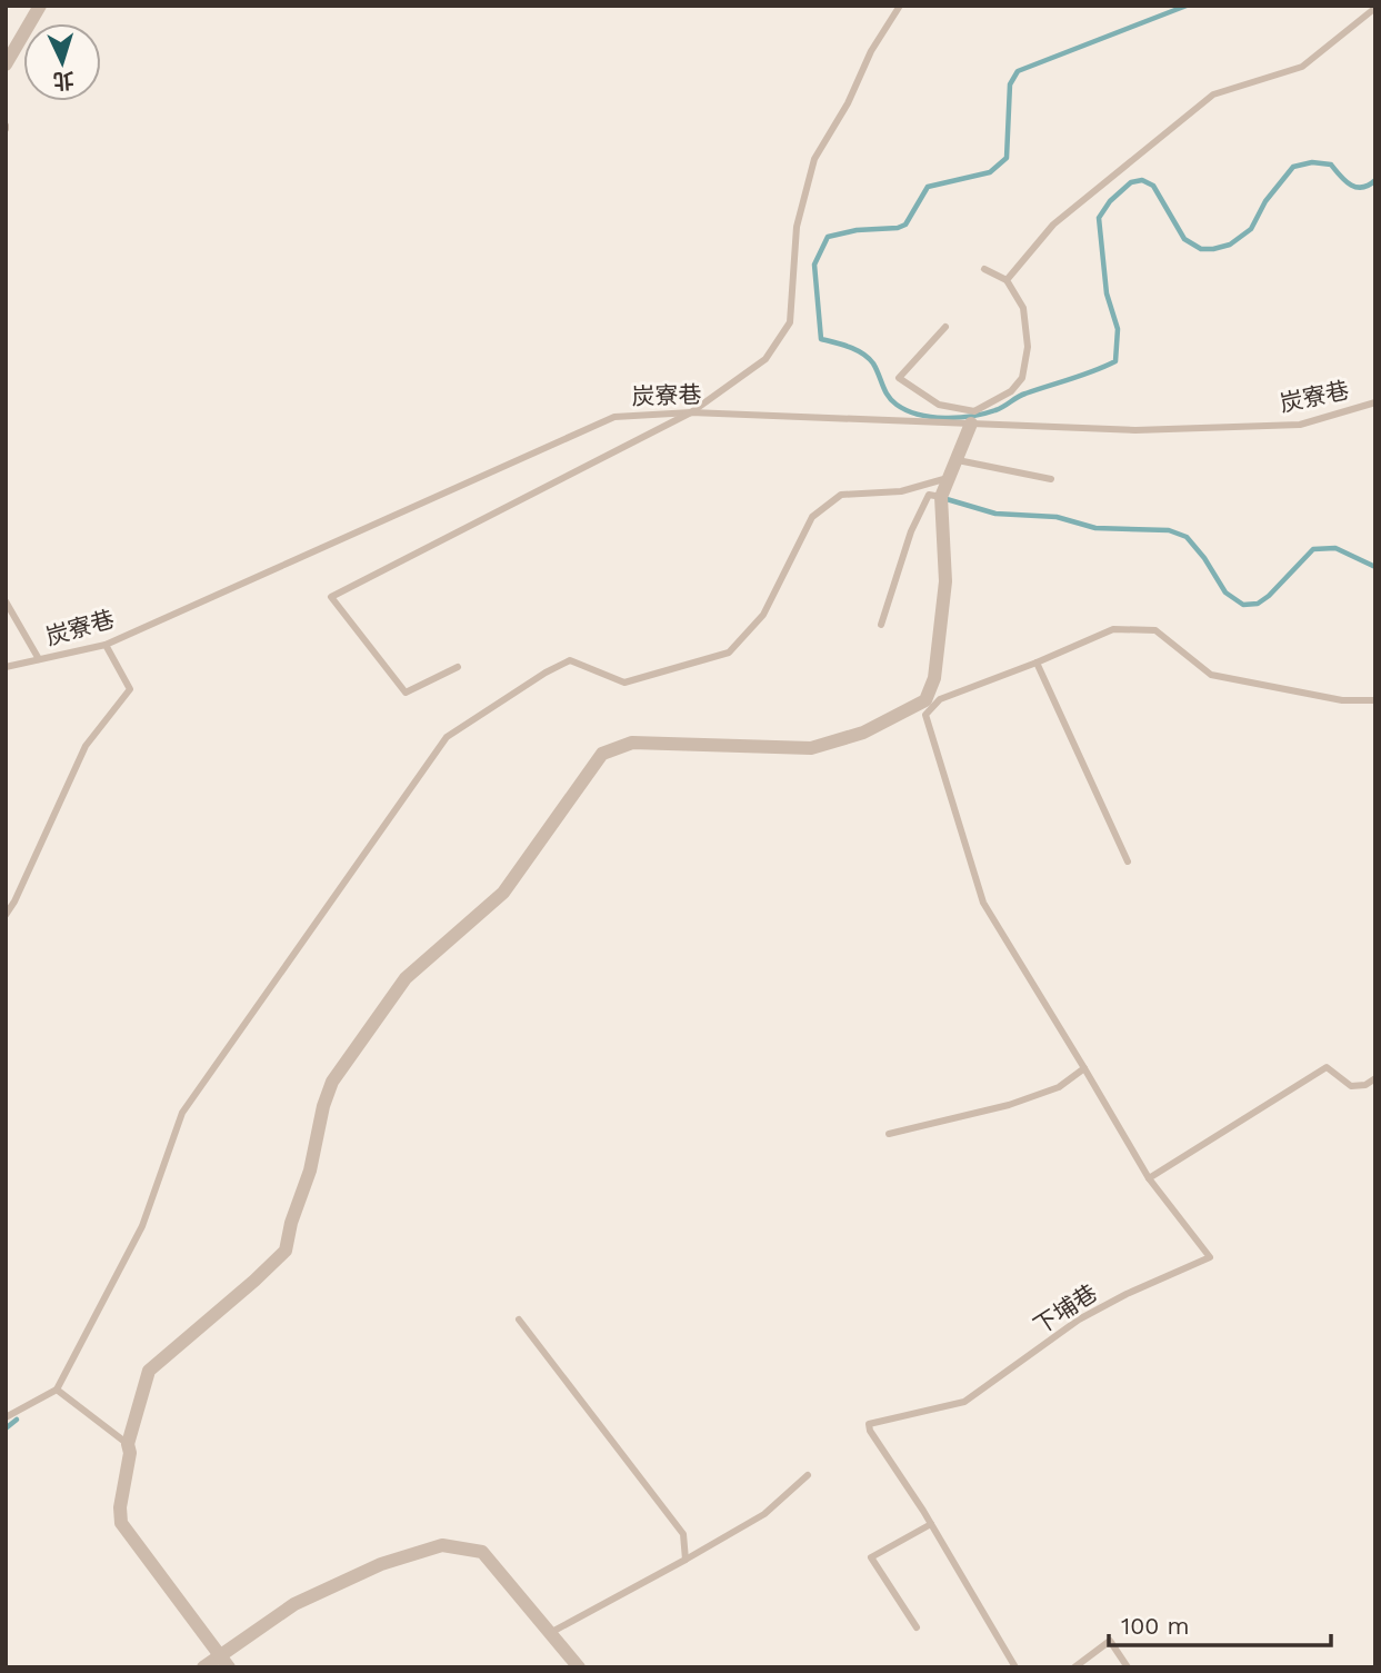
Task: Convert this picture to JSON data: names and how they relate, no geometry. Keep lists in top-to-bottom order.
{
  "streets": {
    "lane": ["炭寮巷", "下埔巷"]
  },
  "scale_bar": "100 m",
  "north": "bottom"
}
